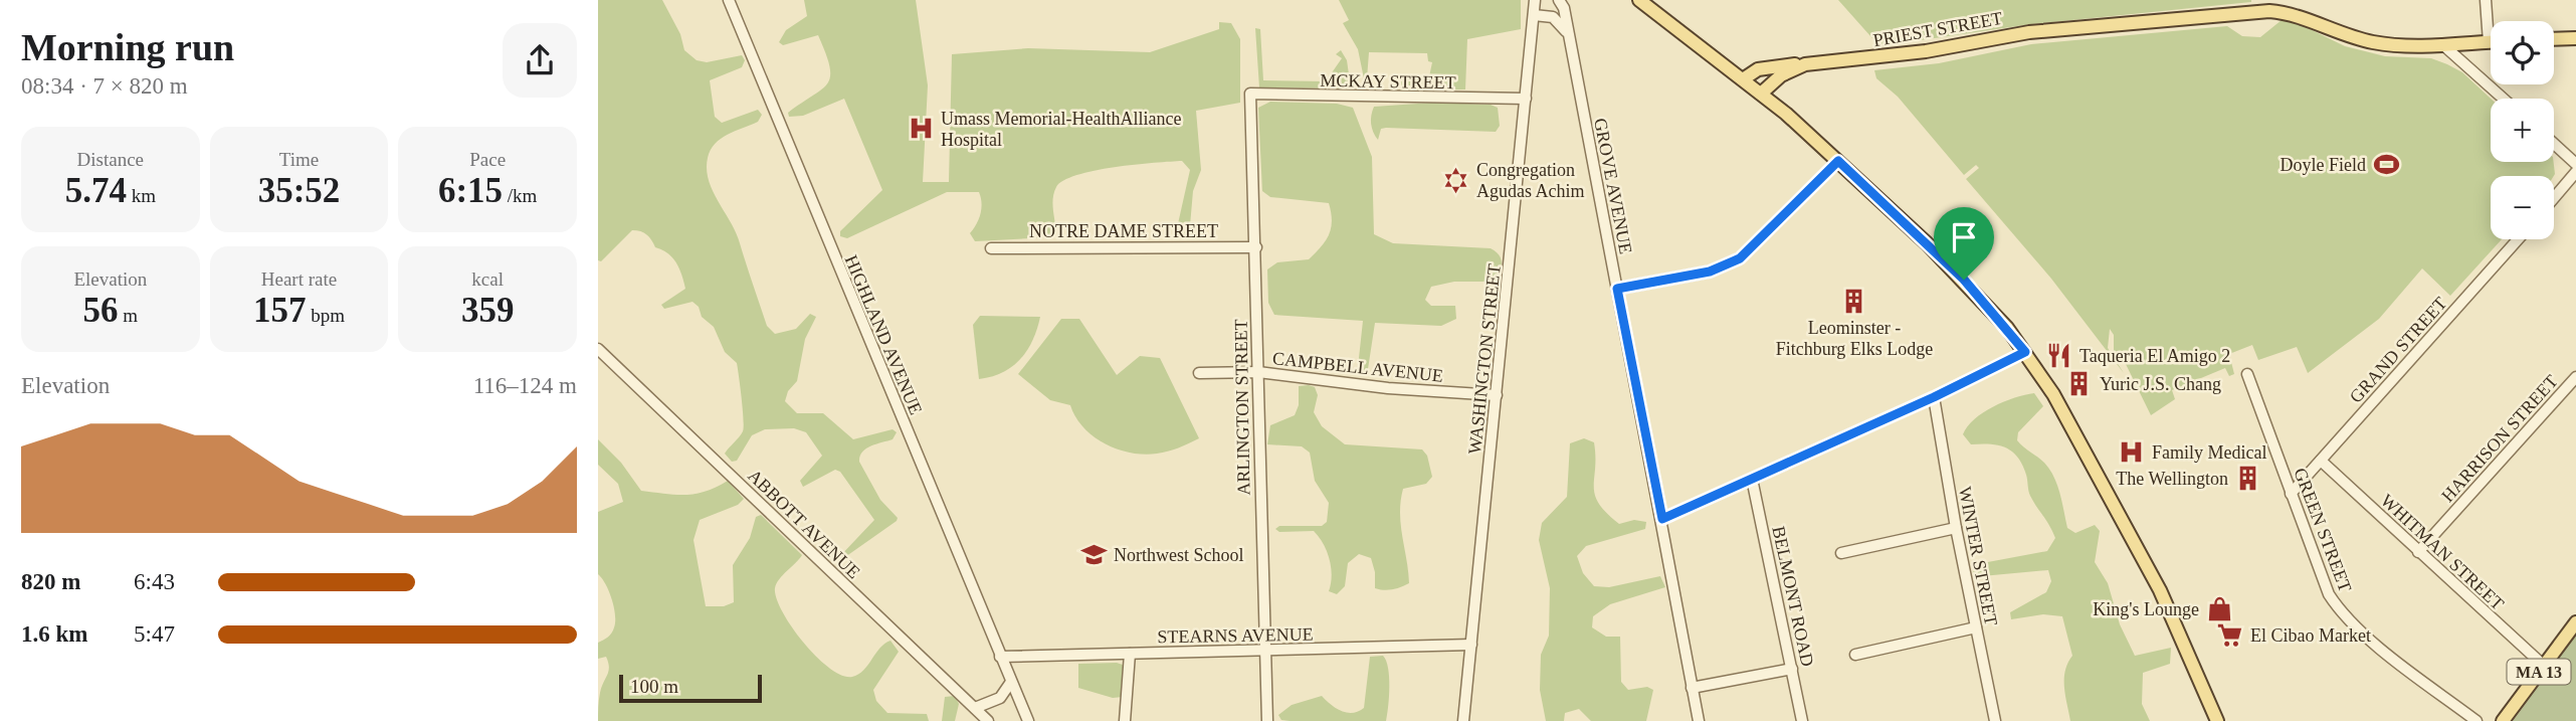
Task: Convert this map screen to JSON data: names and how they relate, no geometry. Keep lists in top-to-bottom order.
{
  "streets": {
    "main road": ["PRIEST STREET", "MA 13"],
    "street": [
      "MCKAY STREET",
      "GROVE AVENUE",
      "NOTRE DAME STREET",
      "HIGHLAND AVENUE",
      "GRAND STREET",
      "WASHINGTON STREET",
      "CAMPBELL AVENUE",
      "ARLINGTON STREET",
      "HARRISON STREET",
      "ABBOTT AVENUE",
      "GREEN STREET",
      "WHITMAN STREET",
      "WINTER STREET",
      "BELMONT ROAD",
      "STEARNS AVENUE"
    ]
  },
  "crossings": [
    ["MCKAY STREET", "WASHINGTON STREET"],
    ["MCKAY STREET", "ARLINGTON STREET"],
    ["NOTRE DAME STREET", "ARLINGTON STREET"],
    ["HIGHLAND AVENUE", "STEARNS AVENUE"],
    ["GRAND STREET", "GREEN STREET"],
    ["GRAND STREET", "WHITMAN STREET"],
    ["WASHINGTON STREET", "CAMPBELL AVENUE"],
    ["WASHINGTON STREET", "STEARNS AVENUE"],
    ["CAMPBELL AVENUE", "ARLINGTON STREET"],
    ["ARLINGTON STREET", "STEARNS AVENUE"],
    ["HARRISON STREET", "WHITMAN STREET"],
    ["WHITMAN STREET", "MA 13"]
  ],
  "places": {
    "hospital": ["Umass Memorial-HealthAlliance Hospital", "Family Medical"],
    "sports": ["Doyle Field"],
    "synagogue": ["Congregation Agudas Achim"],
    "building": ["Leominster - Fitchburg Elks Lodge", "Yuric J.S. Chang", "The Wellington"],
    "restaurant": ["Taqueria El Amigo 2"],
    "school or university": ["Northwest School"],
    "shop": ["King's Lounge"],
    "supermarket": ["El Cibao Market"]
  },
  "scale_bar": "100 m",
  "page": {
    "heading": ["Morning run", "08:34 · 7 × 820 m"],
    "map_buttons": ["+", "−"],
    "stats": [
      ["Distance", "5.74 km"],
      ["Time", "35:52"],
      ["Pace", "6:15 /km"],
      ["Elevation", "56 m"],
      ["Heart rate", "157 bpm"],
      ["kcal", "359"]
    ],
    "chart": ["Elevation", "116–124 m"],
    "list": [
      {
        "name": "820 m",
        "note": "6:43"
      },
      {
        "name": "1.6 km",
        "note": "5:47"
      }
    ],
    "scale": "100 m"
  }
}
